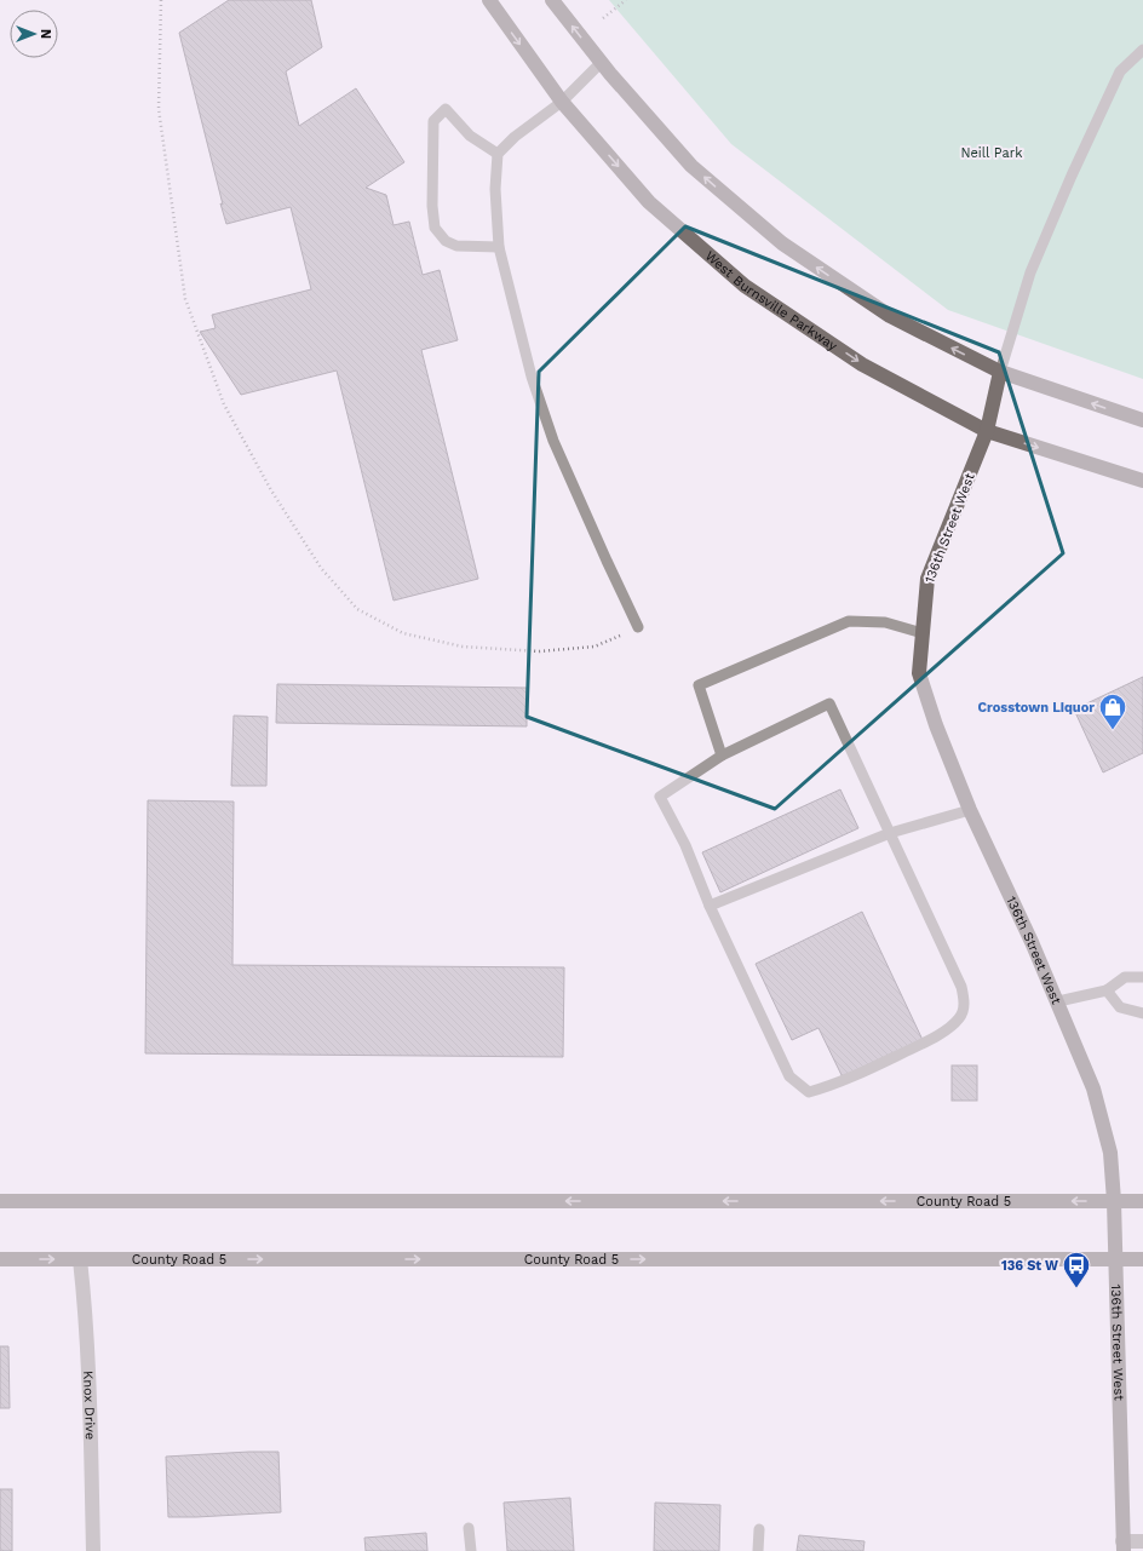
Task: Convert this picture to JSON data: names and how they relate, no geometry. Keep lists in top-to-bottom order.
{
  "streets": {
    "street": [
      "West Burnsville Parkway",
      "136th Street West",
      "County Road 5",
      "Knox Drive"
    ]
  },
  "crossings": [
    ["West Burnsville Parkway", "136th Street West"],
    ["136th Street West", "County Road 5"],
    ["County Road 5", "Knox Drive"]
  ],
  "parks": ["Neill Park"],
  "places": {
    "shop": ["Crosstown Liquor"],
    "bus stop": ["136 St W"]
  },
  "north": "right"
}
